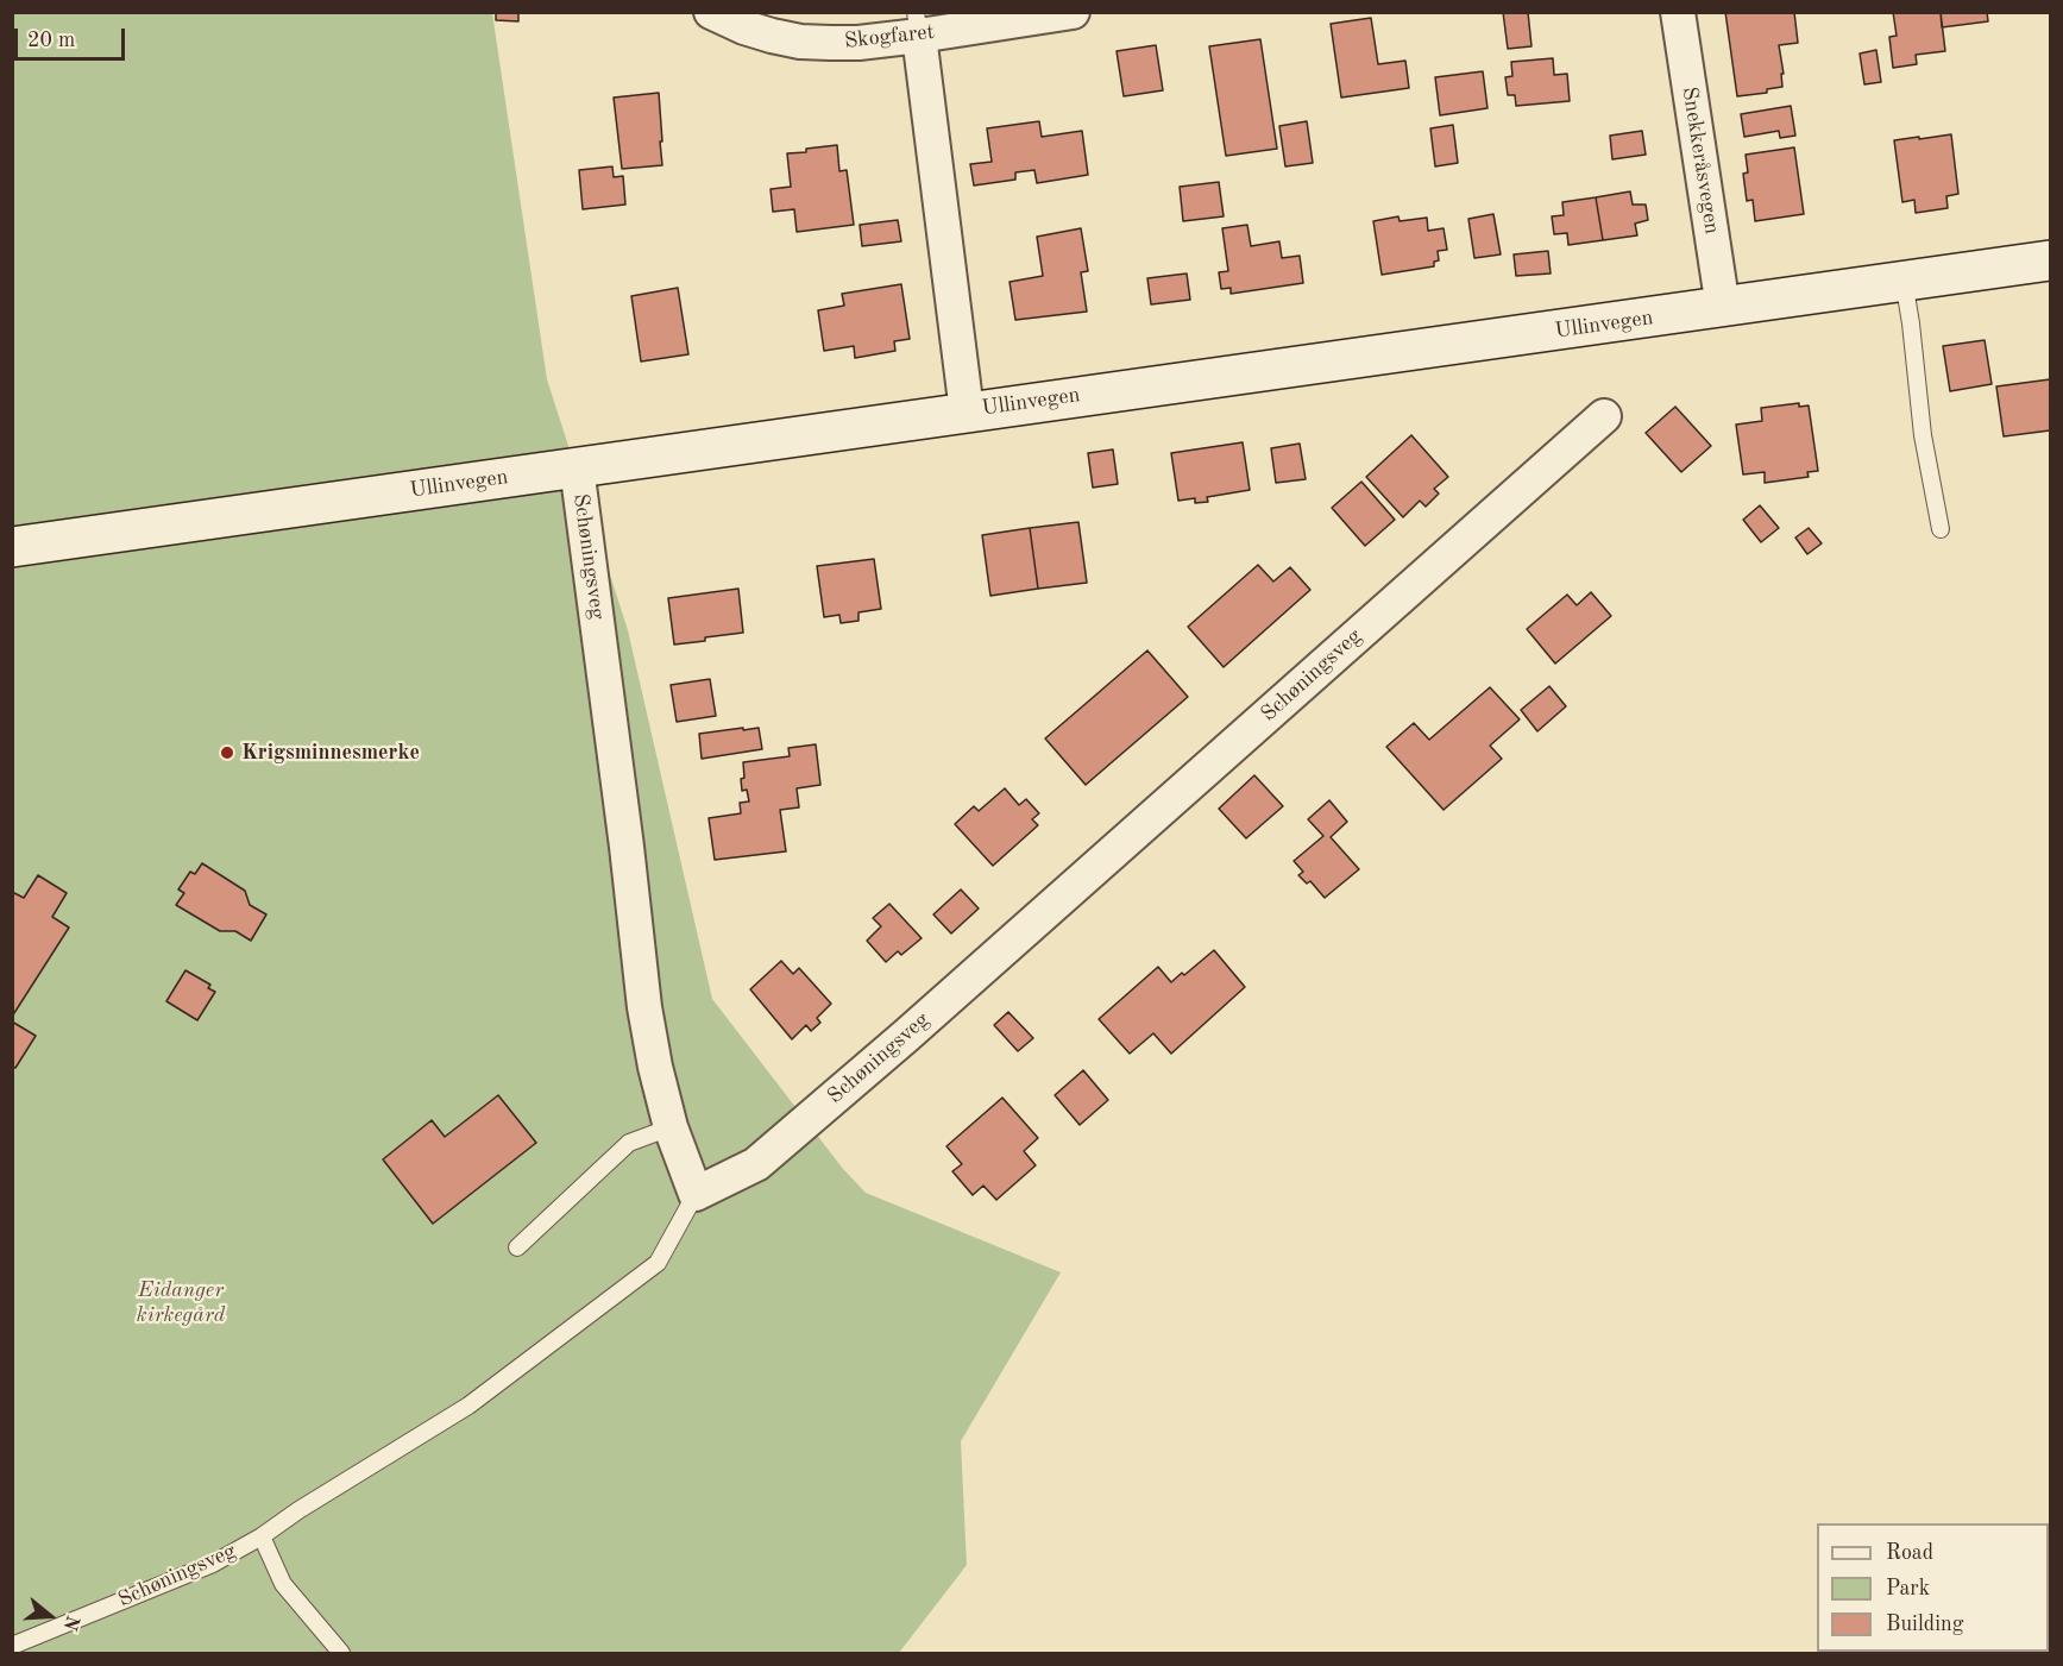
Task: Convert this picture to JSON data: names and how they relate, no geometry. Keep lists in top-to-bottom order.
{
  "streets": {
    "main road": ["Ullinvegen"],
    "street": ["Skogfaret", "Snekkeråsvegen", "Schøningsveg"]
  },
  "crossings": [
    ["Snekkeråsvegen", "Ullinvegen"],
    ["Ullinvegen", "Schøningsveg"]
  ],
  "parks": ["Eidanger kirkegård"],
  "places": ["Krigsminnesmerke"],
  "legend": ["Road", "Park", "Building"],
  "scale_bar": "20 m",
  "north": "right"
}
